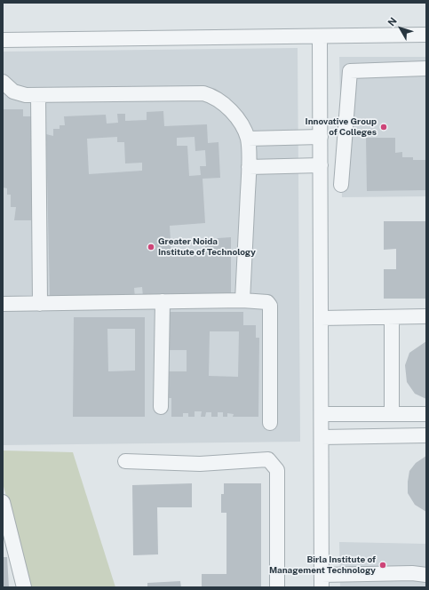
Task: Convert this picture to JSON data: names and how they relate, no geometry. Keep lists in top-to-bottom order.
{
  "places": ["Innovative Group of Colleges", "Greater Noida Institute of Technology", "Birla Institute of Management Technology"],
  "north": "top left"
}
